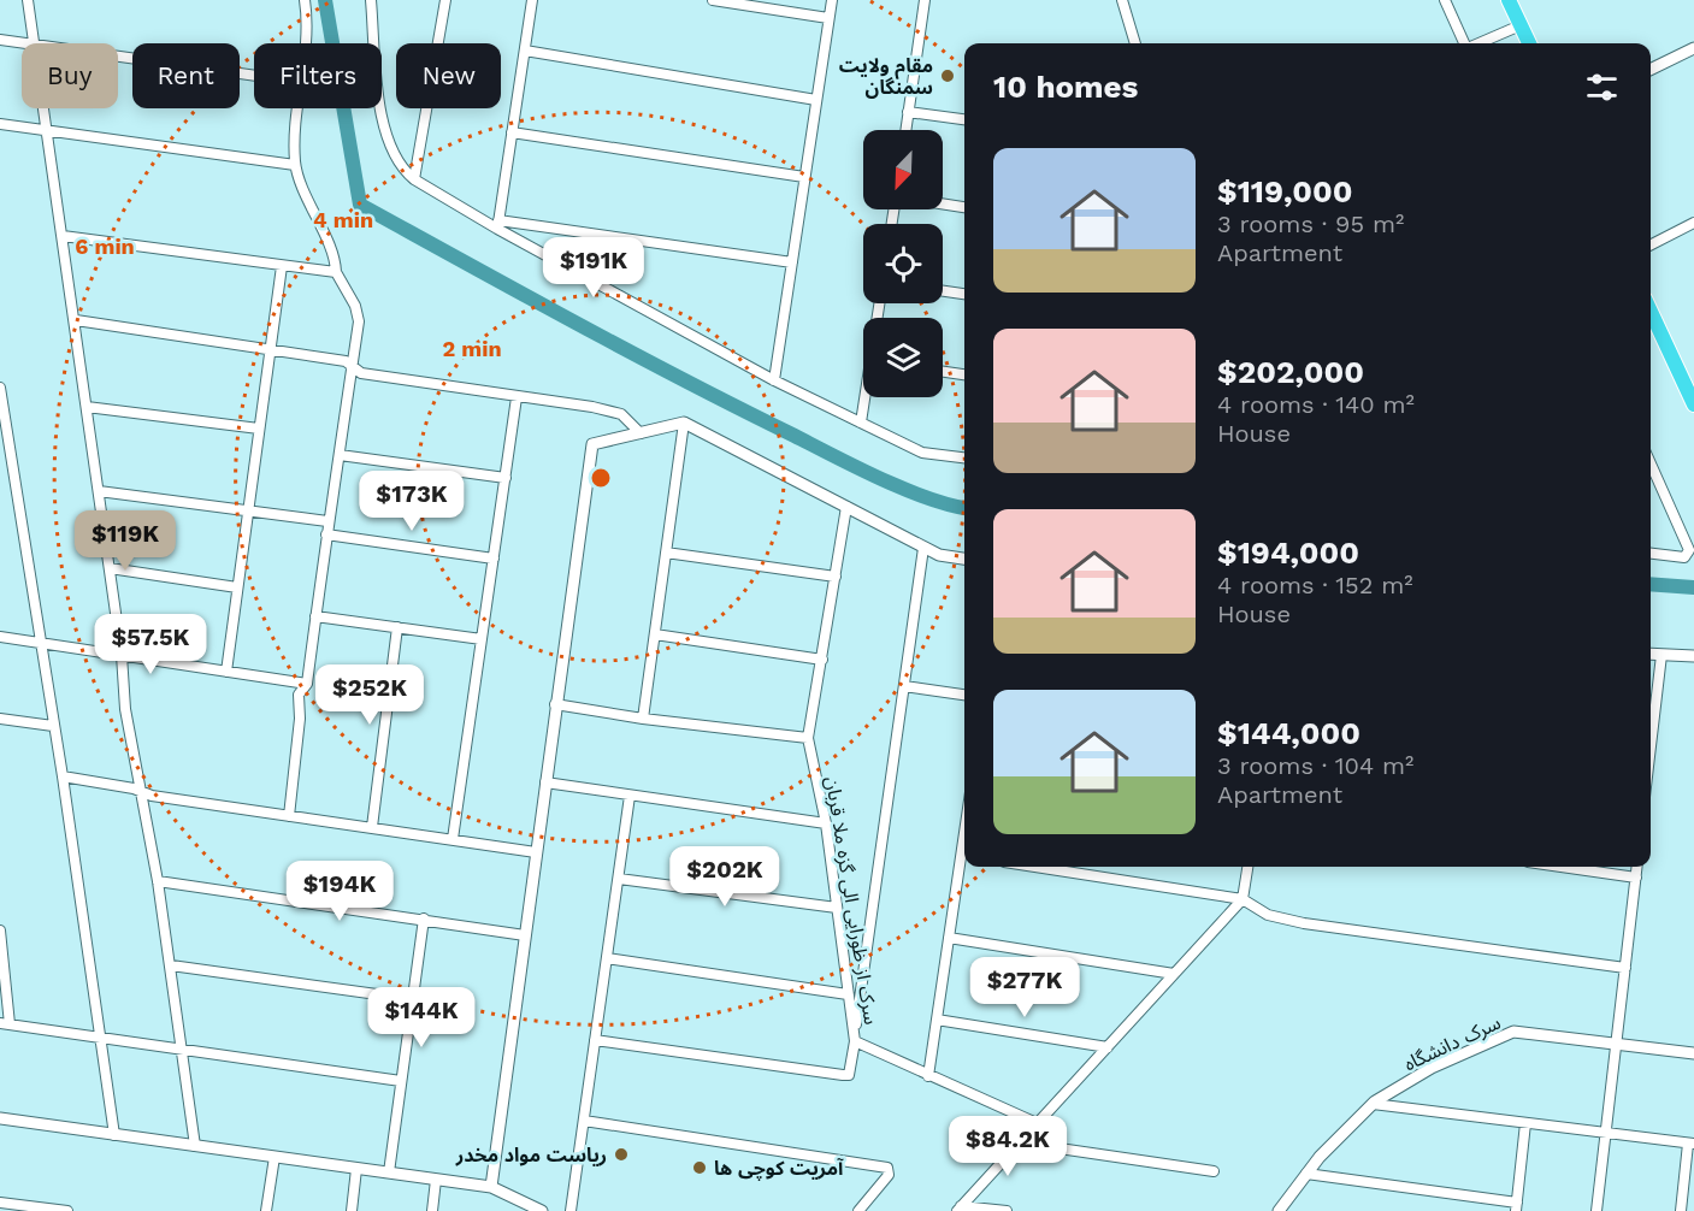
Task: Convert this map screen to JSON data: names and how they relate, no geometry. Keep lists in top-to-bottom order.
{
  "streets": {
    "street": ["سرک از ظورایی الی گزه ملا قربان", "سرک دانشگاه"]
  },
  "places": ["مقام ولایت سمنگان", "ریاست مواد مخدر", "آمریت کوچی ها"],
  "north": "bottom left",
  "page": {
    "chip": [
      "Buy",
      "Rent",
      "Filters",
      "New"
    ],
    "heading": "10 homes",
    "list": [
      {
        "name": "$119,000",
        "note": "3 rooms · 95 m² · Apartment"
      },
      {
        "name": "$202,000",
        "note": "4 rooms · 140 m² · House"
      },
      {
        "name": "$194,000",
        "note": "4 rooms · 152 m² · House"
      },
      {
        "name": "$144,000",
        "note": "3 rooms · 104 m² · Apartment"
      }
    ],
    "price": [
      "$191K",
      "$173K",
      "$119K",
      "$57.5K",
      "$252K",
      "$202K",
      "$194K",
      "$277K",
      "$144K",
      "$84.2K"
    ]
  },
  "rings": ["4 min", "6 min", "2 min"]
}
